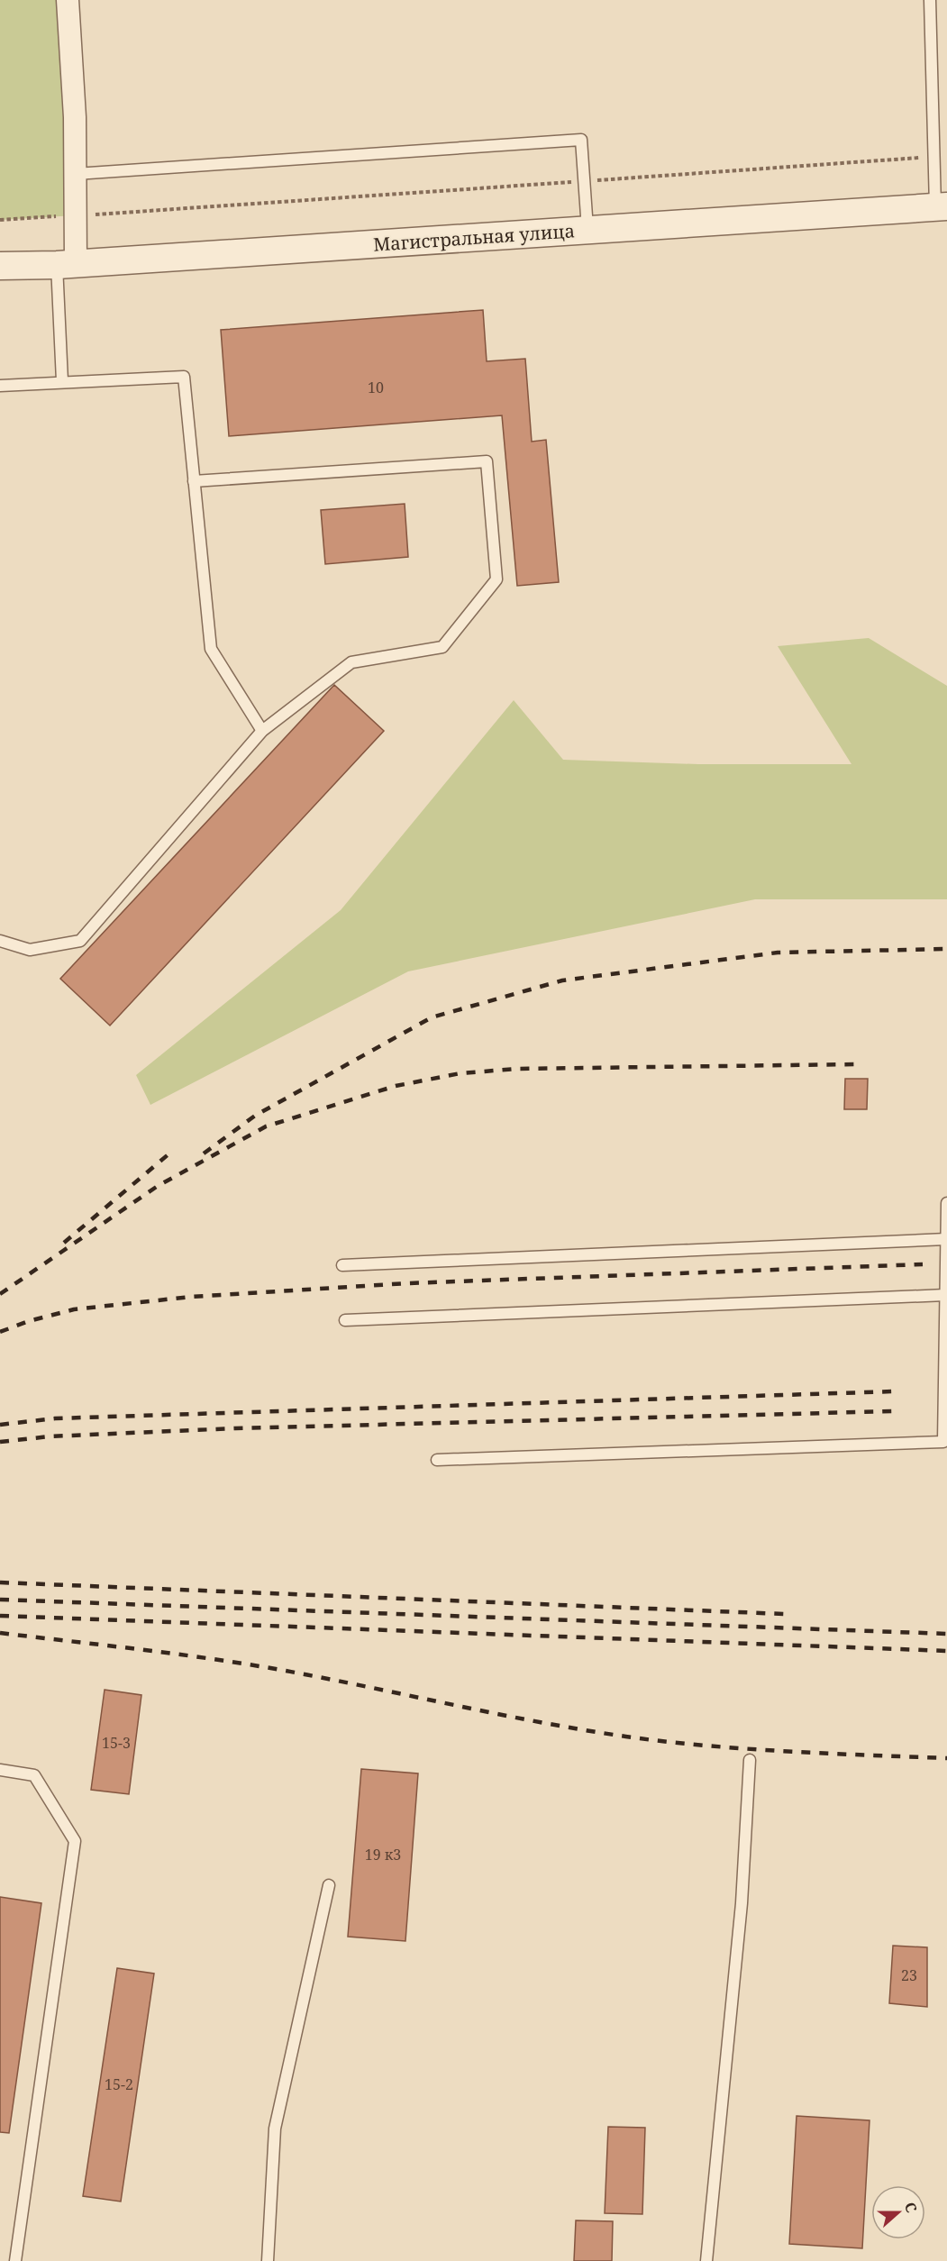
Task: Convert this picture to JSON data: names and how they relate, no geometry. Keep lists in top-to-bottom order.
{
  "streets": {
    "street": ["Магистральная улица"]
  },
  "house_numbers": [
    "10",
    "15-3",
    "19 к3",
    "23",
    "15-2"
  ],
  "north": "right"
}
